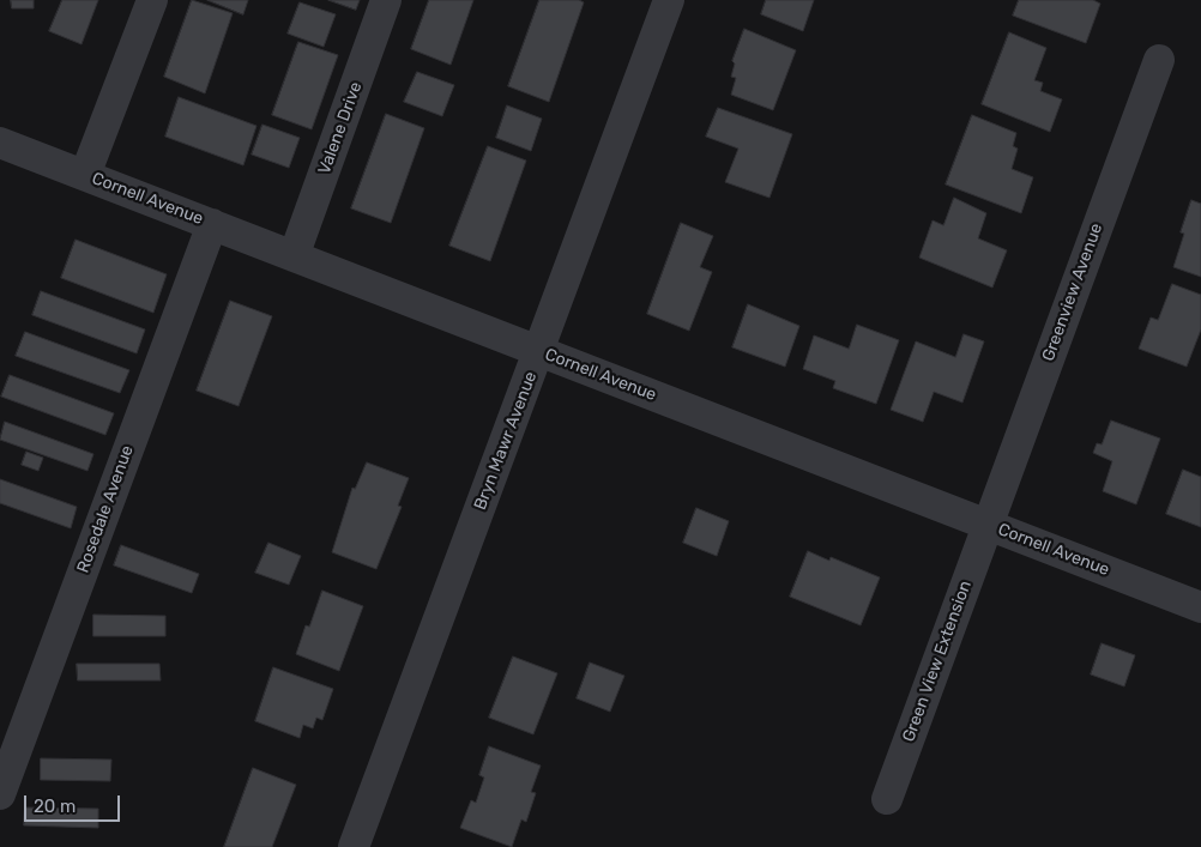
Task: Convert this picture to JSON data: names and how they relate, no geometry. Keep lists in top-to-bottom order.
{
  "streets": {
    "street": [
      "Valene Drive",
      "Cornell Avenue",
      "Greenview Avenue",
      "Bryn Mawr Avenue",
      "Rosedale Avenue",
      "Green View Extension"
    ]
  },
  "crossings": [
    ["Valene Drive", "Cornell Avenue"],
    ["Cornell Avenue", "Greenview Avenue"],
    ["Cornell Avenue", "Bryn Mawr Avenue"],
    ["Cornell Avenue", "Rosedale Avenue"],
    ["Cornell Avenue", "Green View Extension"],
    ["Greenview Avenue", "Green View Extension"]
  ],
  "scale_bar": "20 m"
}
